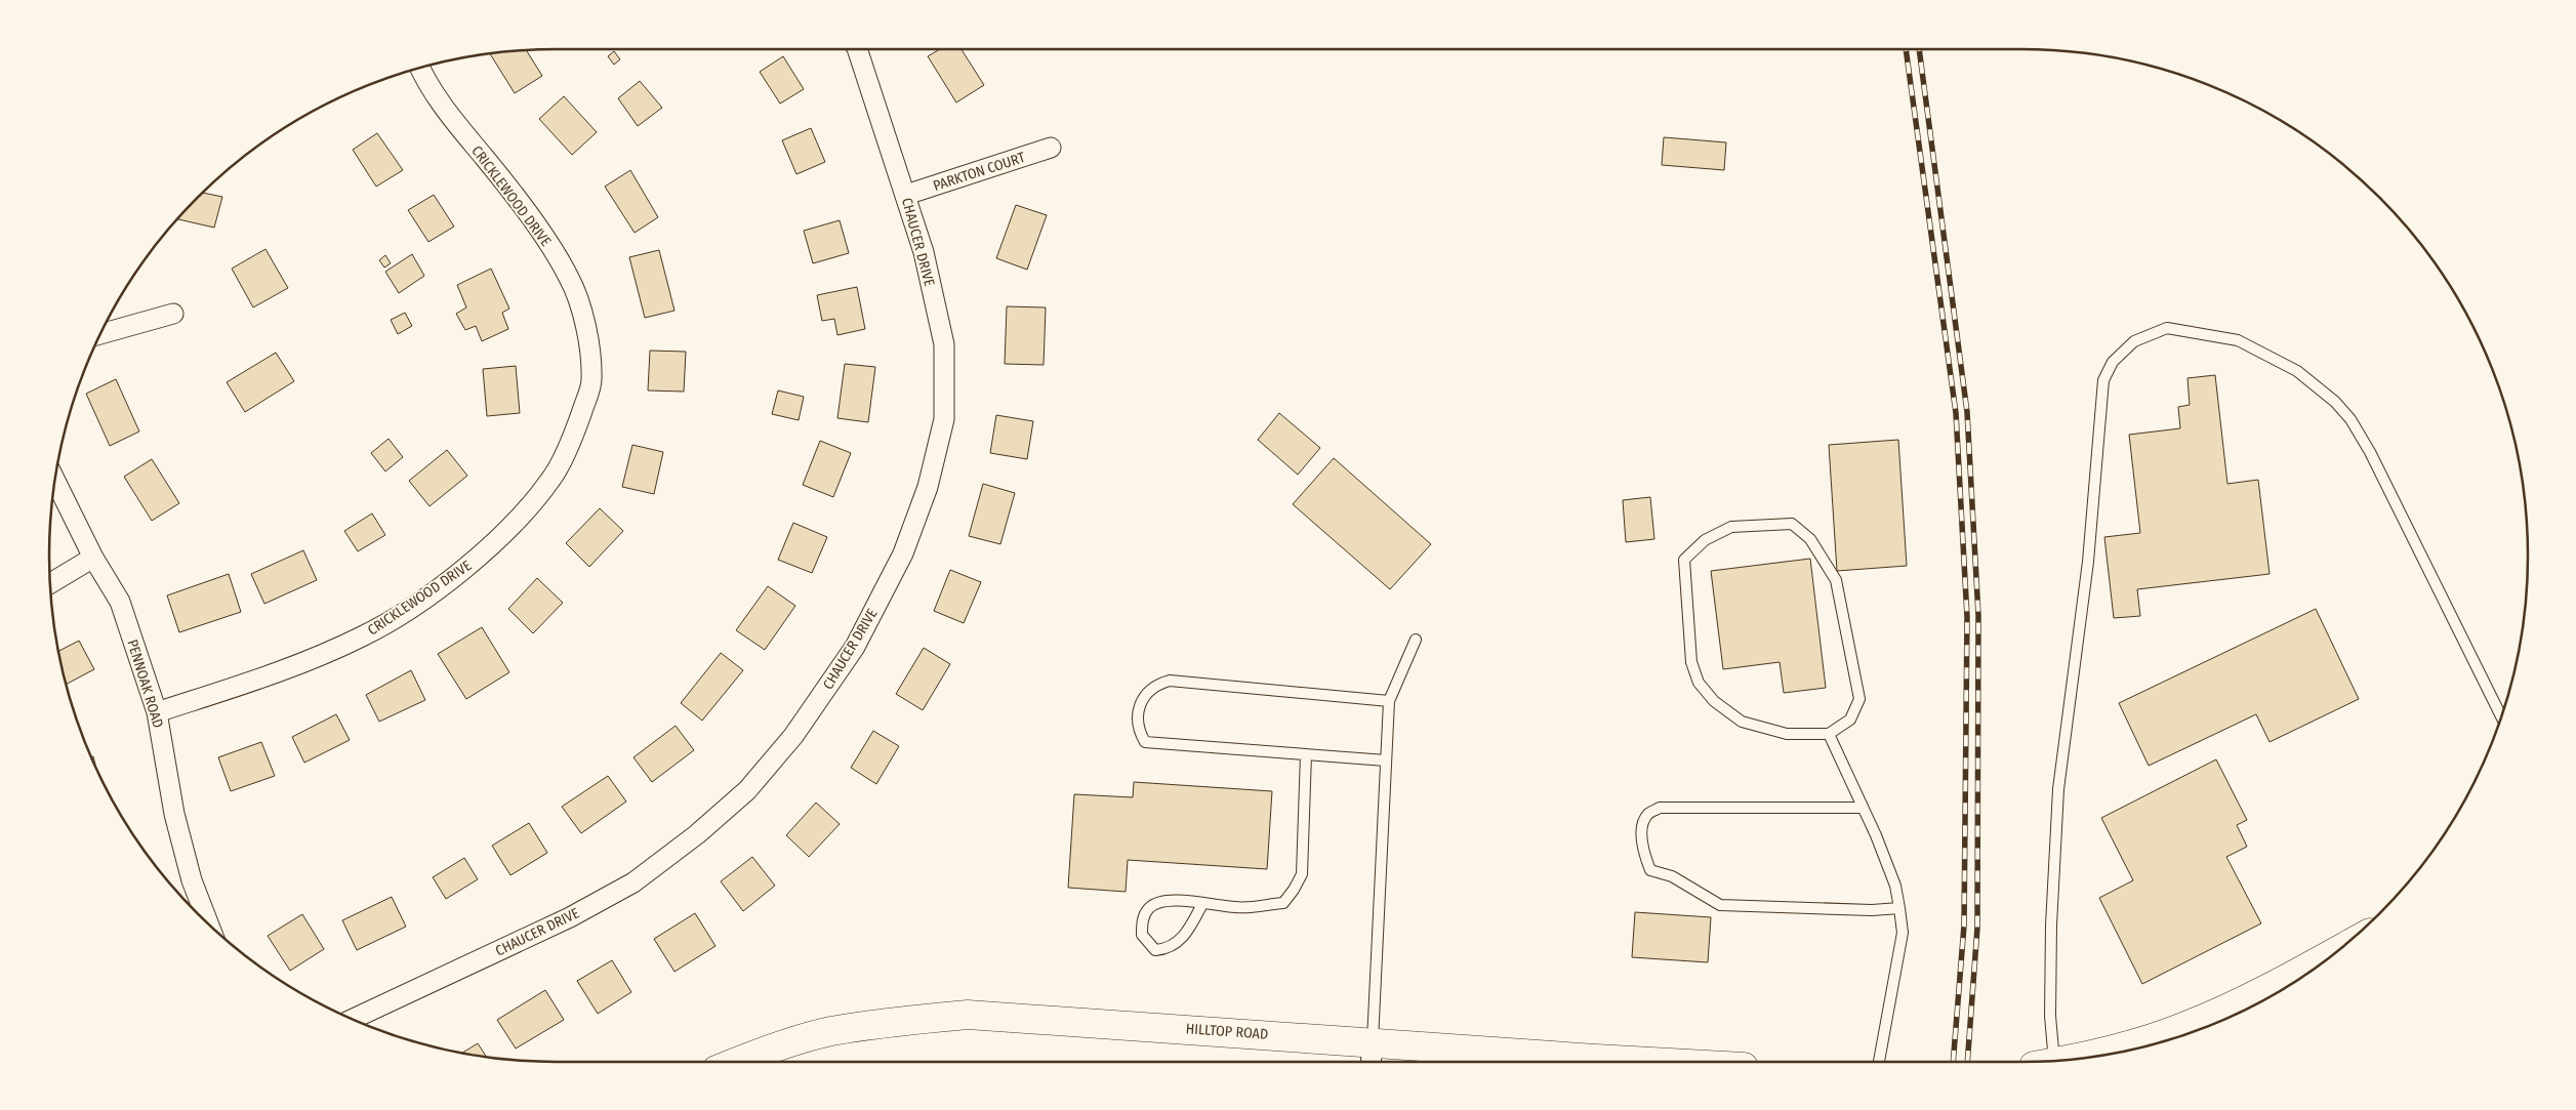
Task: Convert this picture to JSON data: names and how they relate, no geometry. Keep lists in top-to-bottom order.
{
  "streets": {
    "main road": ["HILLTOP ROAD"],
    "street": [
      "PARKTON COURT",
      "CRICKLEWOOD DRIVE",
      "CHAUCER DRIVE",
      "PENNOAK ROAD"
    ]
  },
  "crossings": [
    ["PARKTON COURT", "CHAUCER DRIVE"],
    ["CRICKLEWOOD DRIVE", "PENNOAK ROAD"]
  ]
}
